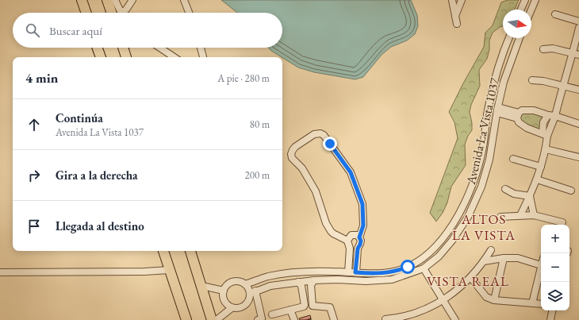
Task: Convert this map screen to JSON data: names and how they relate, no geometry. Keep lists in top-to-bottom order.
{
  "streets": {
    "street": ["Avenida La Vista 1037"]
  },
  "districts": ["ALTOS LA VISTA", "VISTA REAL"],
  "north": "right",
  "page": {
    "search": "Buscar aquí",
    "heading": ["4 min", "A pie · 280 m"],
    "list": [
      ["Continúa", "Avenida La Vista 1037", "80 m"],
      ["Gira a la derecha", "200 m"],
      "Llegada al destino"
    ],
    "map_buttons": ["+", "−"]
  }
}
